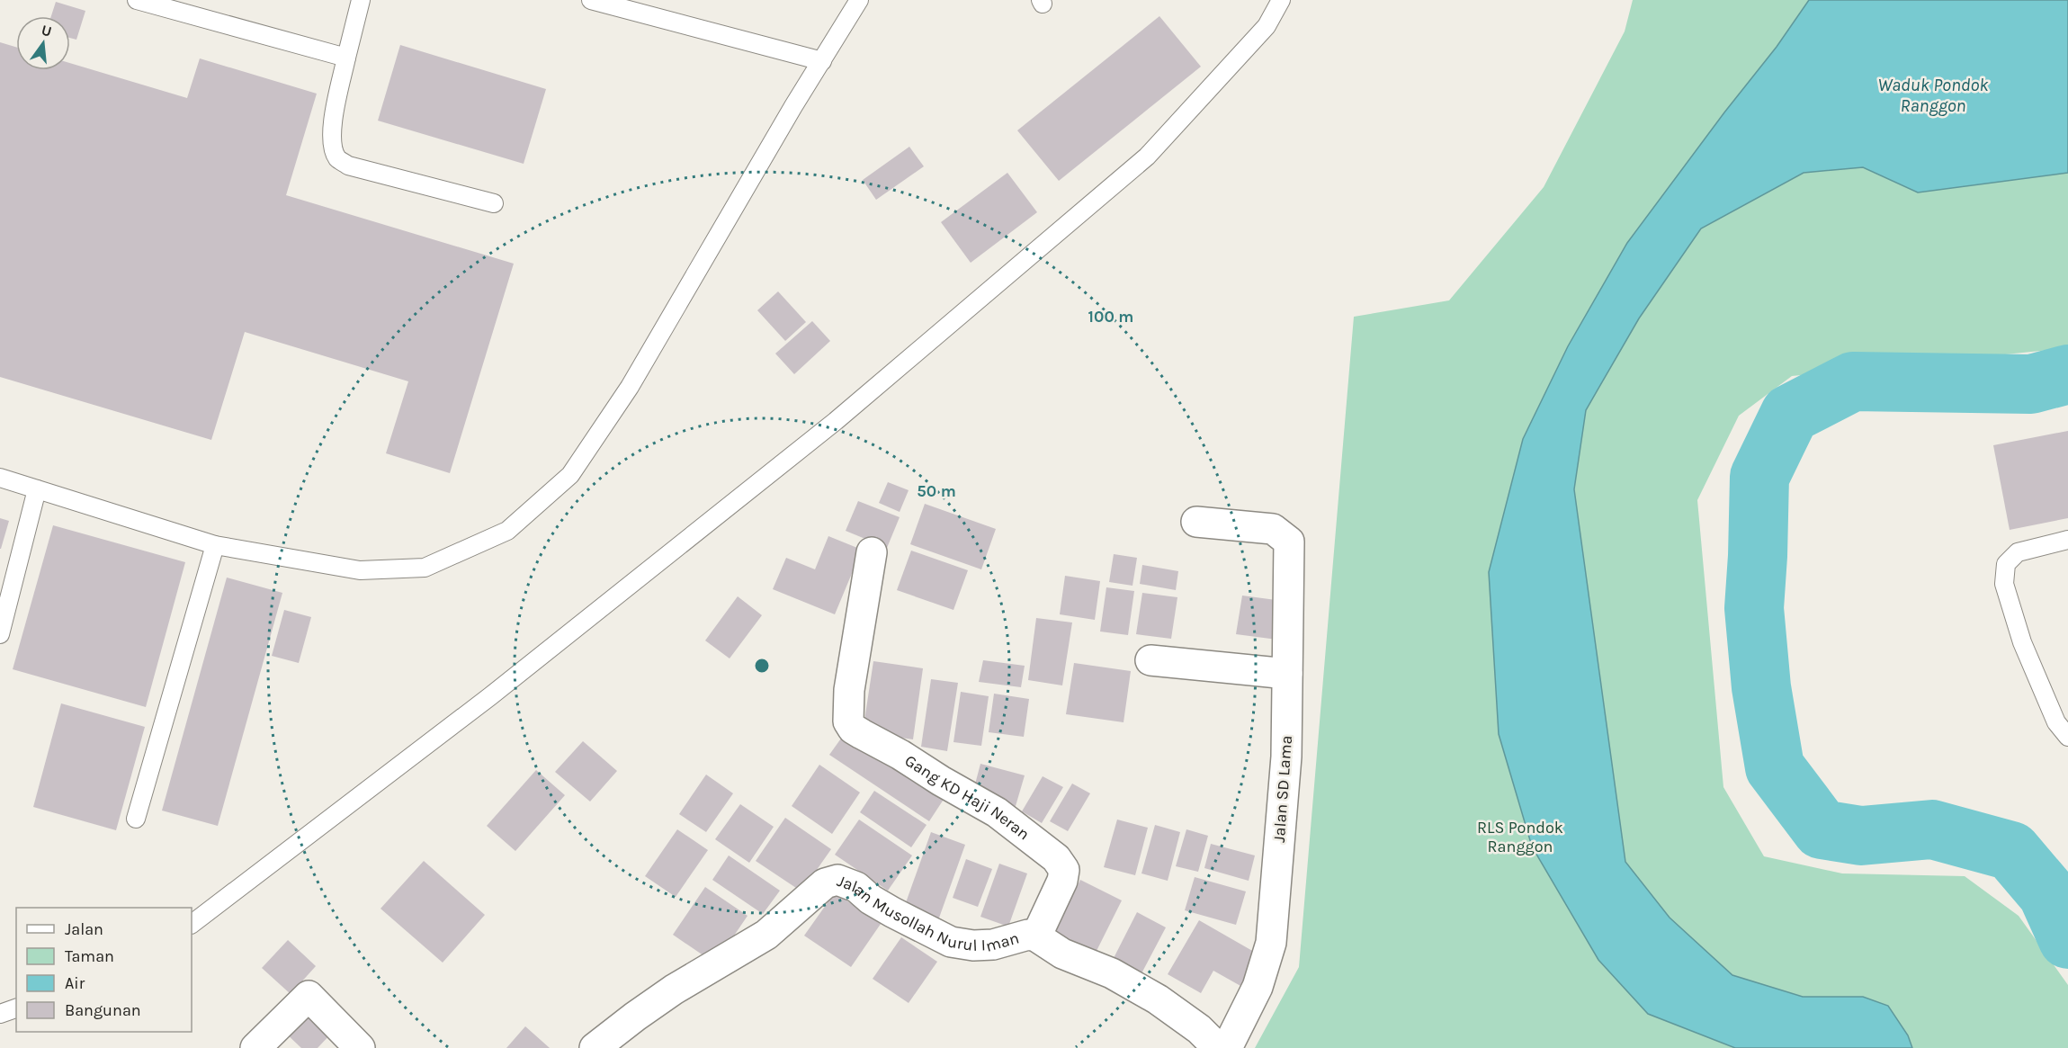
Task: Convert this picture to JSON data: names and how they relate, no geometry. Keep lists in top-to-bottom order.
{
  "streets": {
    "street": ["Jalan SD Lama", "Gang KD Haji Neran", "Jalan Musollah Nurul Iman"]
  },
  "crossings": [
    ["Gang KD Haji Neran", "Jalan Musollah Nurul Iman"]
  ],
  "water": ["Waduk Pondok Ranggon"],
  "parks": ["RLS Pondok Ranggon"],
  "legend": [
    "Jalan",
    "Taman",
    "Air",
    "Bangunan"
  ],
  "north": "top",
  "rings": ["100 m", "50 m"]
}
